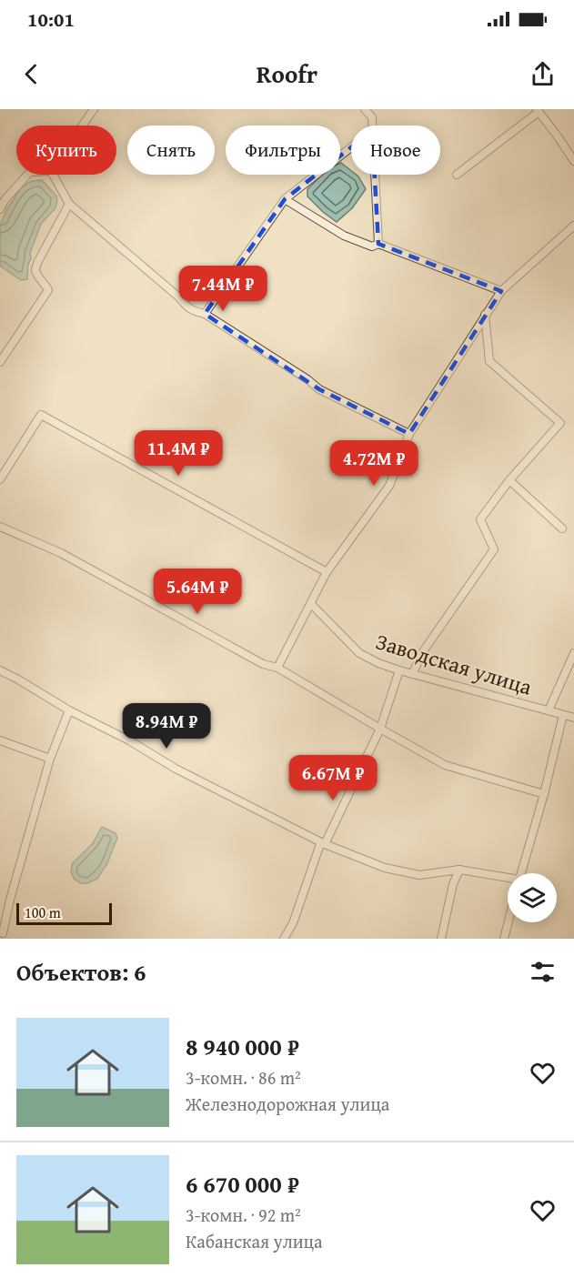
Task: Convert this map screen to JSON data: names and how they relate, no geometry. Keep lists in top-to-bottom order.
{
  "streets": {
    "street": ["Заводская улица"]
  },
  "scale_bar": "100 m",
  "page": {
    "status": "10:01",
    "header": "Roofr",
    "chip": [
      "Купить",
      "Снять",
      "Фильтры",
      "Новое"
    ],
    "price": [
      "7.44M ₽",
      "11.4M ₽",
      "4.72M ₽",
      "5.64M ₽",
      "8.94M ₽",
      "6.67M ₽"
    ],
    "scale": "100 m",
    "heading": "Объектов: 6",
    "list": [
      {
        "name": "8 940 000 ₽",
        "note": "3-комн. · 86 m² · Железнодорожная улица"
      },
      {
        "name": "6 670 000 ₽",
        "note": "3-комн. · 92 m² · Кабанская улица"
      }
    ]
  }
}
